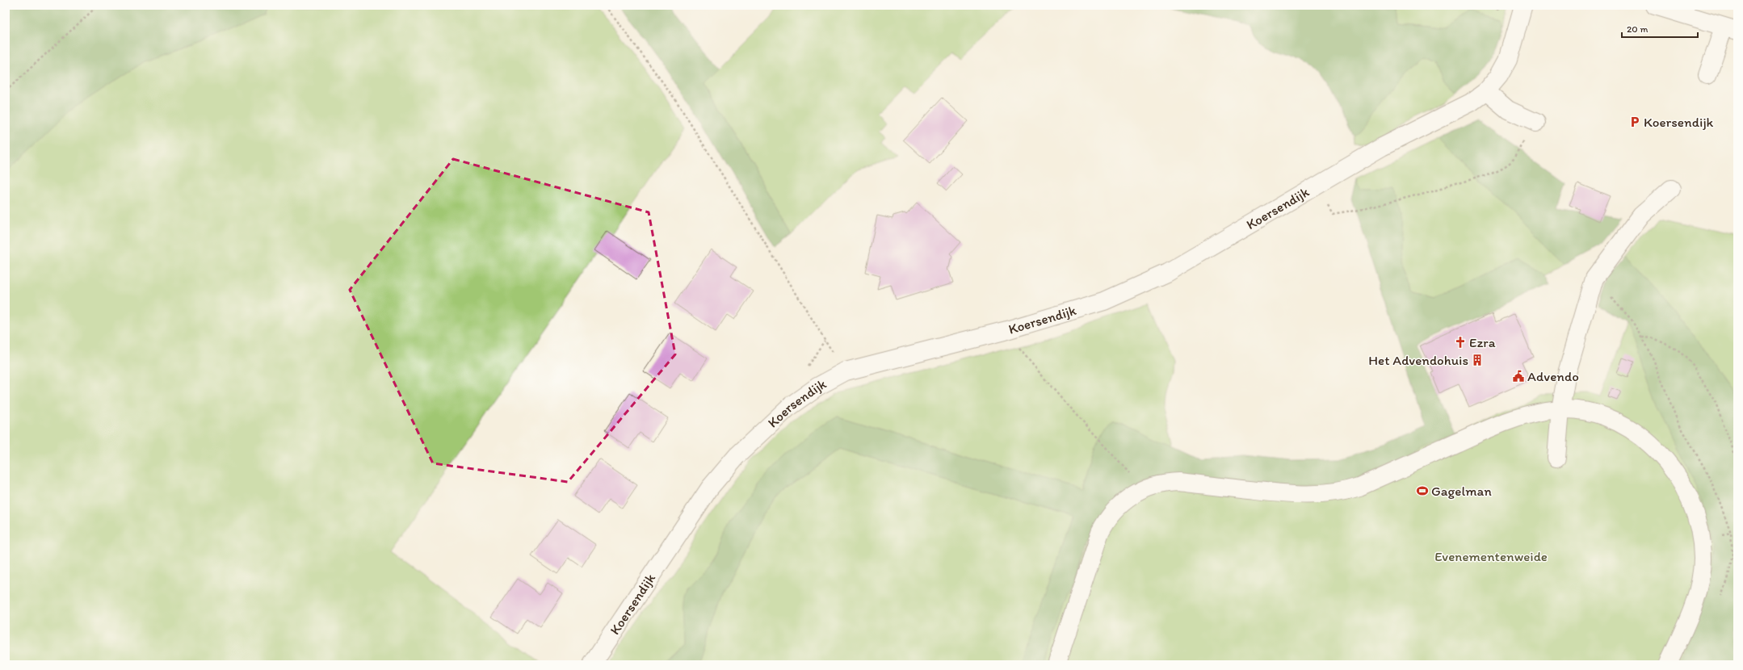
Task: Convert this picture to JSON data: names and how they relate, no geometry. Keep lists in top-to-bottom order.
{
  "streets": {
    "street": ["Koersendijk"]
  },
  "parks": ["Evenementenweide"],
  "places": {
    "parking": ["Koersendijk"],
    "church": ["Ezra"],
    "building": ["Het Advendohuis"],
    "public building": ["Advendo"],
    "sports": ["Gagelman"]
  },
  "scale_bar": "20 m"
}
